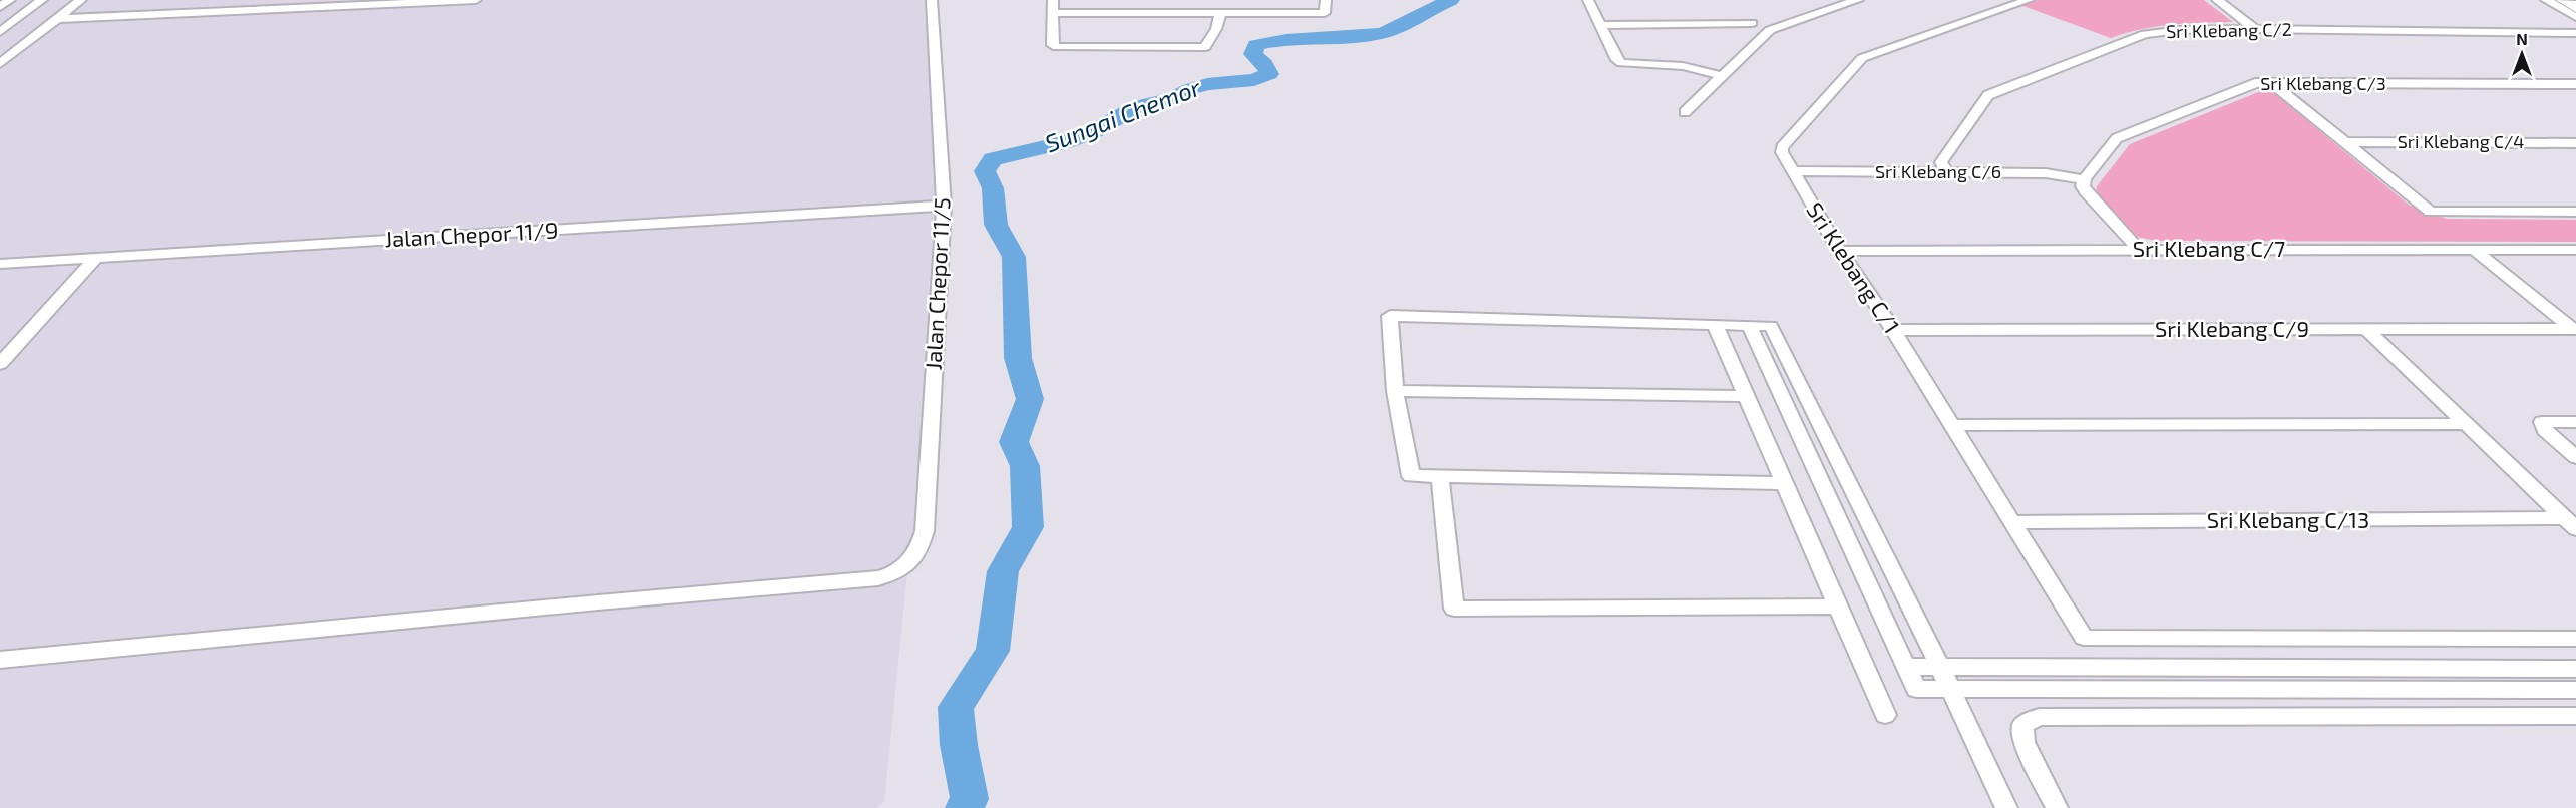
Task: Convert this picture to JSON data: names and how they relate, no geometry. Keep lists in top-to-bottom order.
{
  "streets": {
    "street": [
      "Sri Klebang C/2",
      "Sri Klebang C/3",
      "Sri Klebang C/4",
      "Sri Klebang C/6",
      "Jalan Chepor 11/9",
      "Sri Klebang C/7",
      "Sri Klebang C/1",
      "Jalan Chepor 11/5",
      "Sri Klebang C/9",
      "Sri Klebang C/13"
    ]
  },
  "crossings": [
    ["Sri Klebang C/2", "Sri Klebang C/6"],
    ["Sri Klebang C/3", "Sri Klebang C/6"],
    ["Sri Klebang C/6", "Sri Klebang C/1"],
    ["Jalan Chepor 11/9", "Jalan Chepor 11/5"],
    ["Sri Klebang C/7", "Sri Klebang C/1"],
    ["Sri Klebang C/1", "Sri Klebang C/9"],
    ["Sri Klebang C/1", "Sri Klebang C/13"]
  ],
  "water": ["Sungai Chemor"],
  "north": "top"
}
